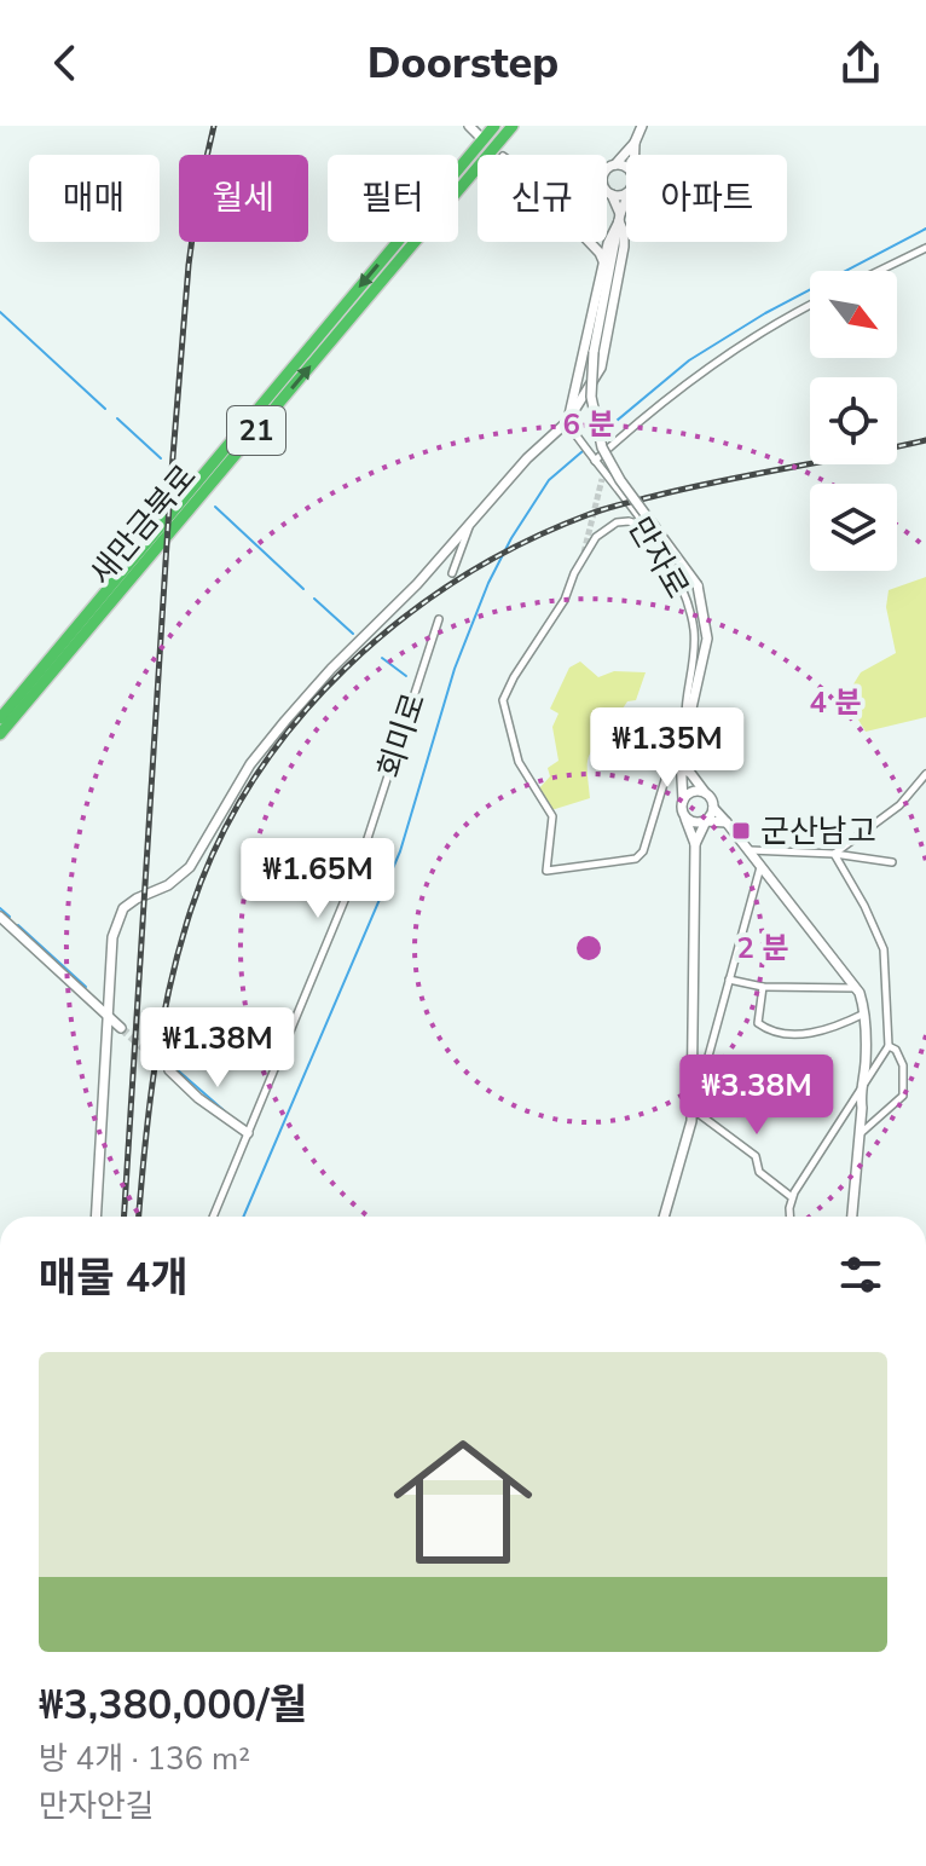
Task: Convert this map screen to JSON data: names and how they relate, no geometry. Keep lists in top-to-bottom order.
{
  "streets": {
    "highway": ["21", "새만금북로"],
    "street": ["만자로", "회미로"]
  },
  "places": {
    "transit": ["군산남고"]
  },
  "north": "bottom right",
  "page": {
    "header": "Doorstep",
    "chip": [
      "매매",
      "월세",
      "필터",
      "신규",
      "아파트"
    ],
    "price": [
      "₩1.35M",
      "₩1.65M",
      "₩1.38M",
      "₩3.38M"
    ],
    "heading": "매물 4개",
    "list": [
      {
        "name": "₩3,380,000/월",
        "note": "방 4개 · 136 m² · 만자안길"
      }
    ]
  },
  "rings": ["6 분", "4 분", "2 분"]
}
